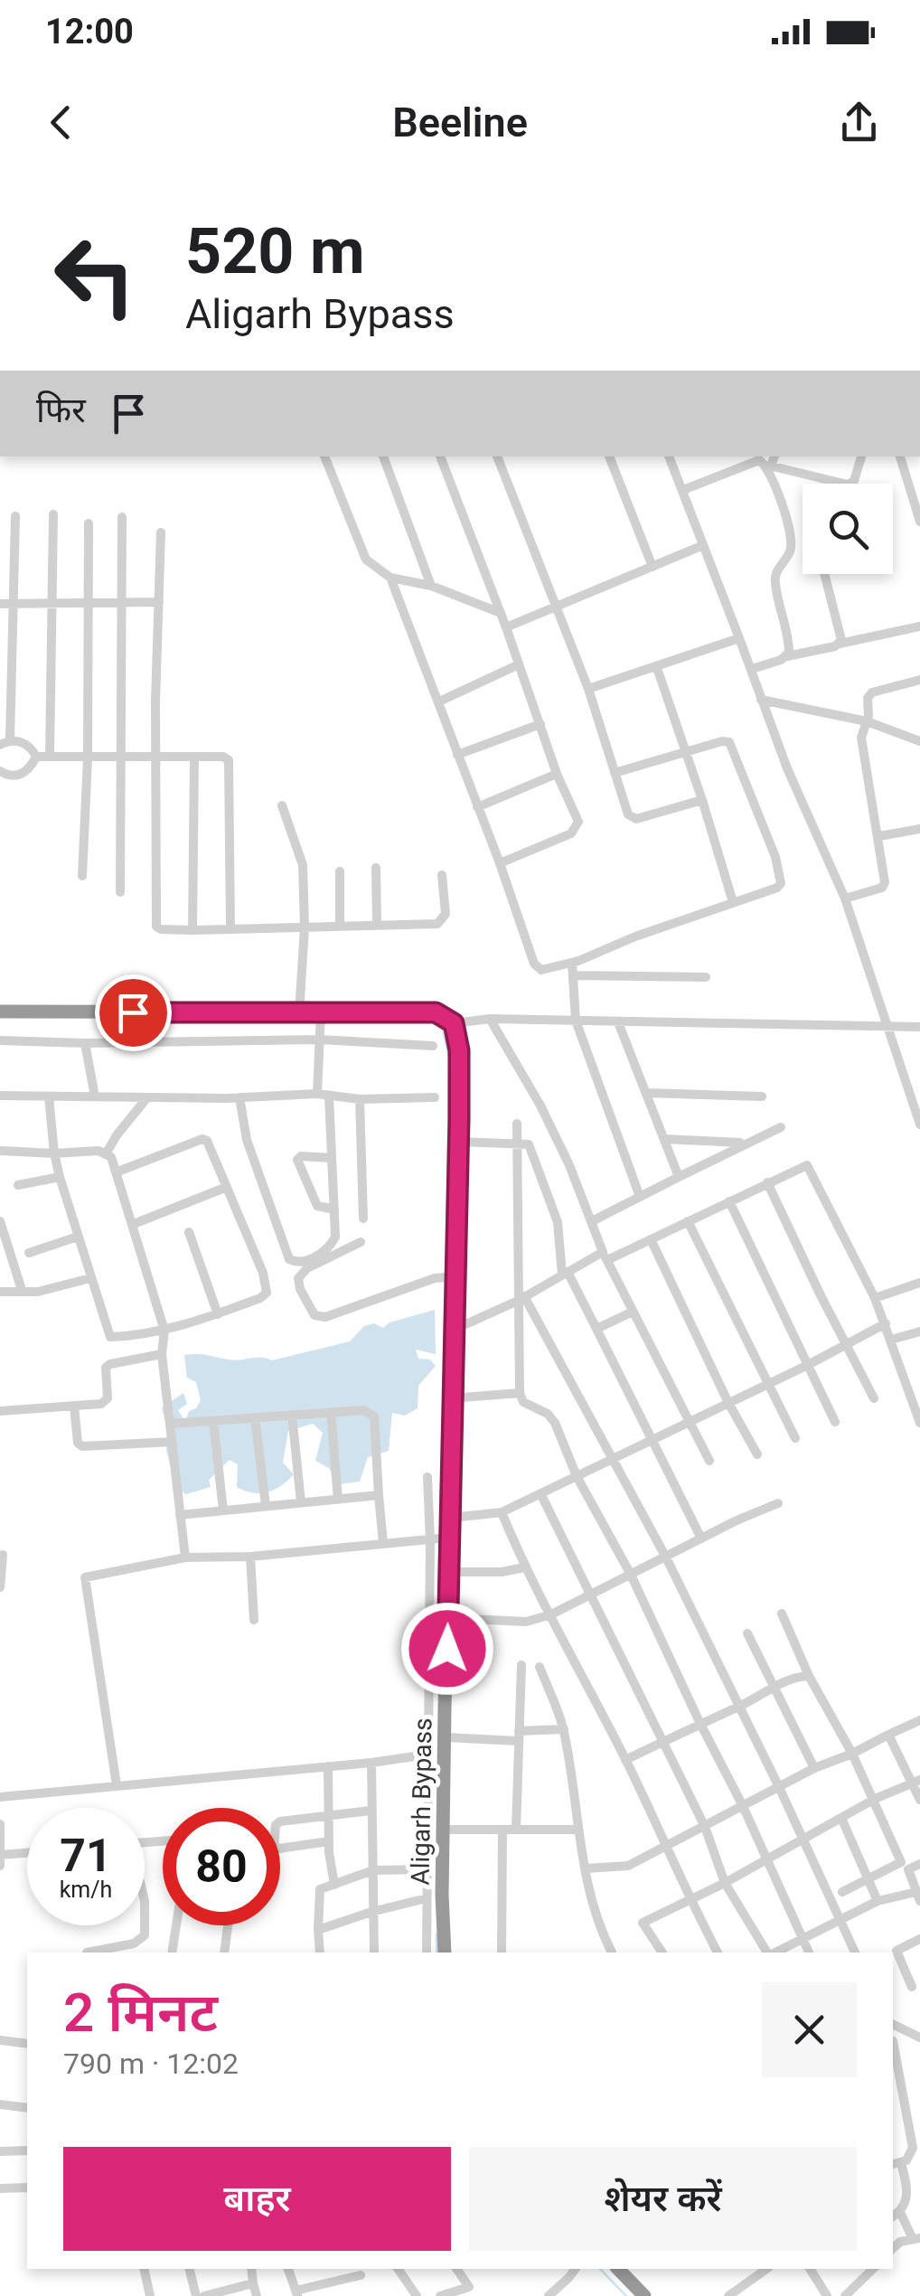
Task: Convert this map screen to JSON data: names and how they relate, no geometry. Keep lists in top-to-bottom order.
{
  "streets": {
    "highway": ["Aligarh Bypass"]
  },
  "page": {
    "status": "12:00",
    "header": "Beeline",
    "turn": ["520 m", "Aligarh Bypass"],
    "then": "फिर",
    "speed": "71 km/h",
    "limit": "80",
    "heading": ["2 मिनट", "790 m · 12:02"],
    "buttons": ["बाहर", "शेयर करें"]
  }
}
